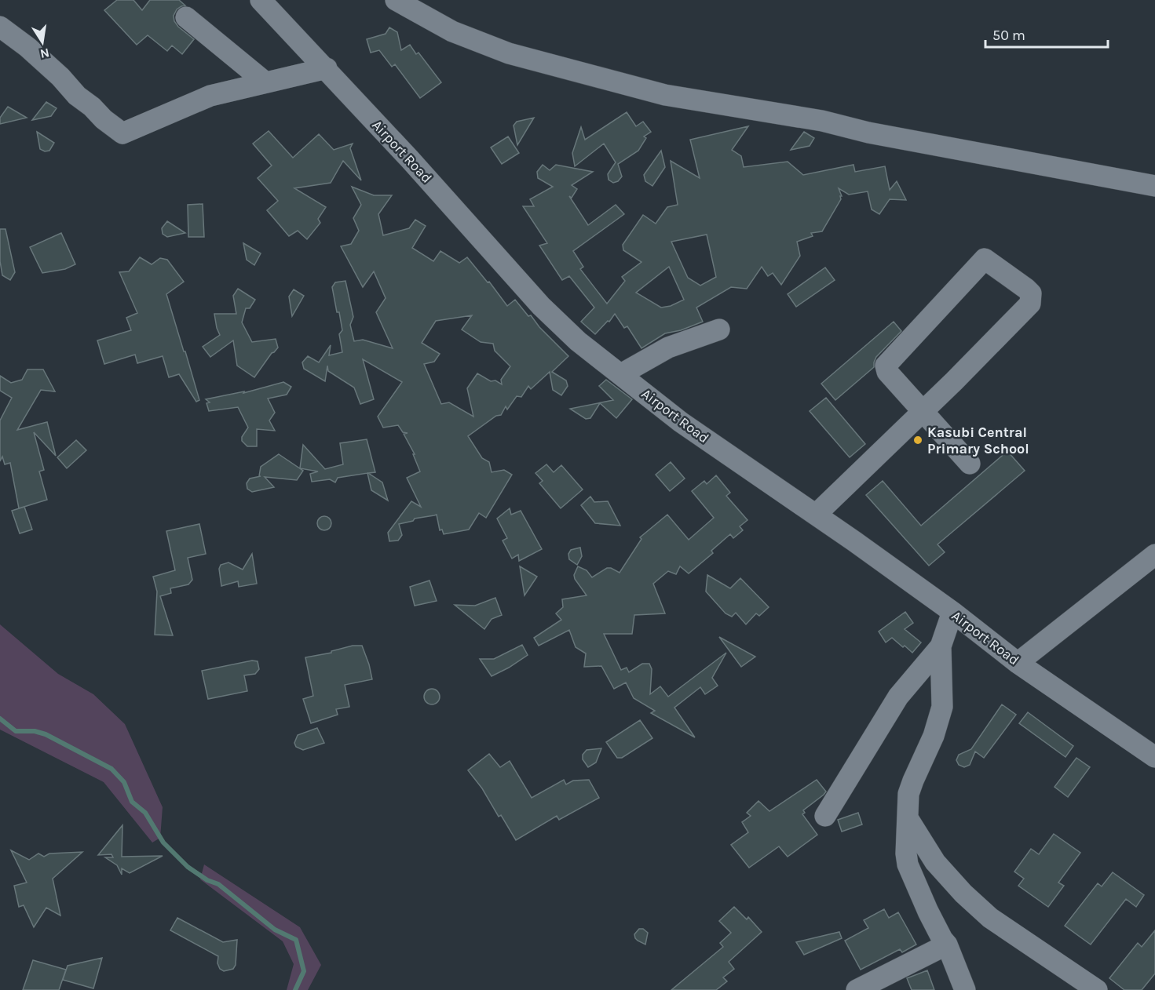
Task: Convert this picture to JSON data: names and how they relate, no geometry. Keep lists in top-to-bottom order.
{
  "streets": {
    "street": ["Airport Road"]
  },
  "places": ["Kasubi Central Primary School"],
  "scale_bar": "50 m",
  "north": "bottom"
}
